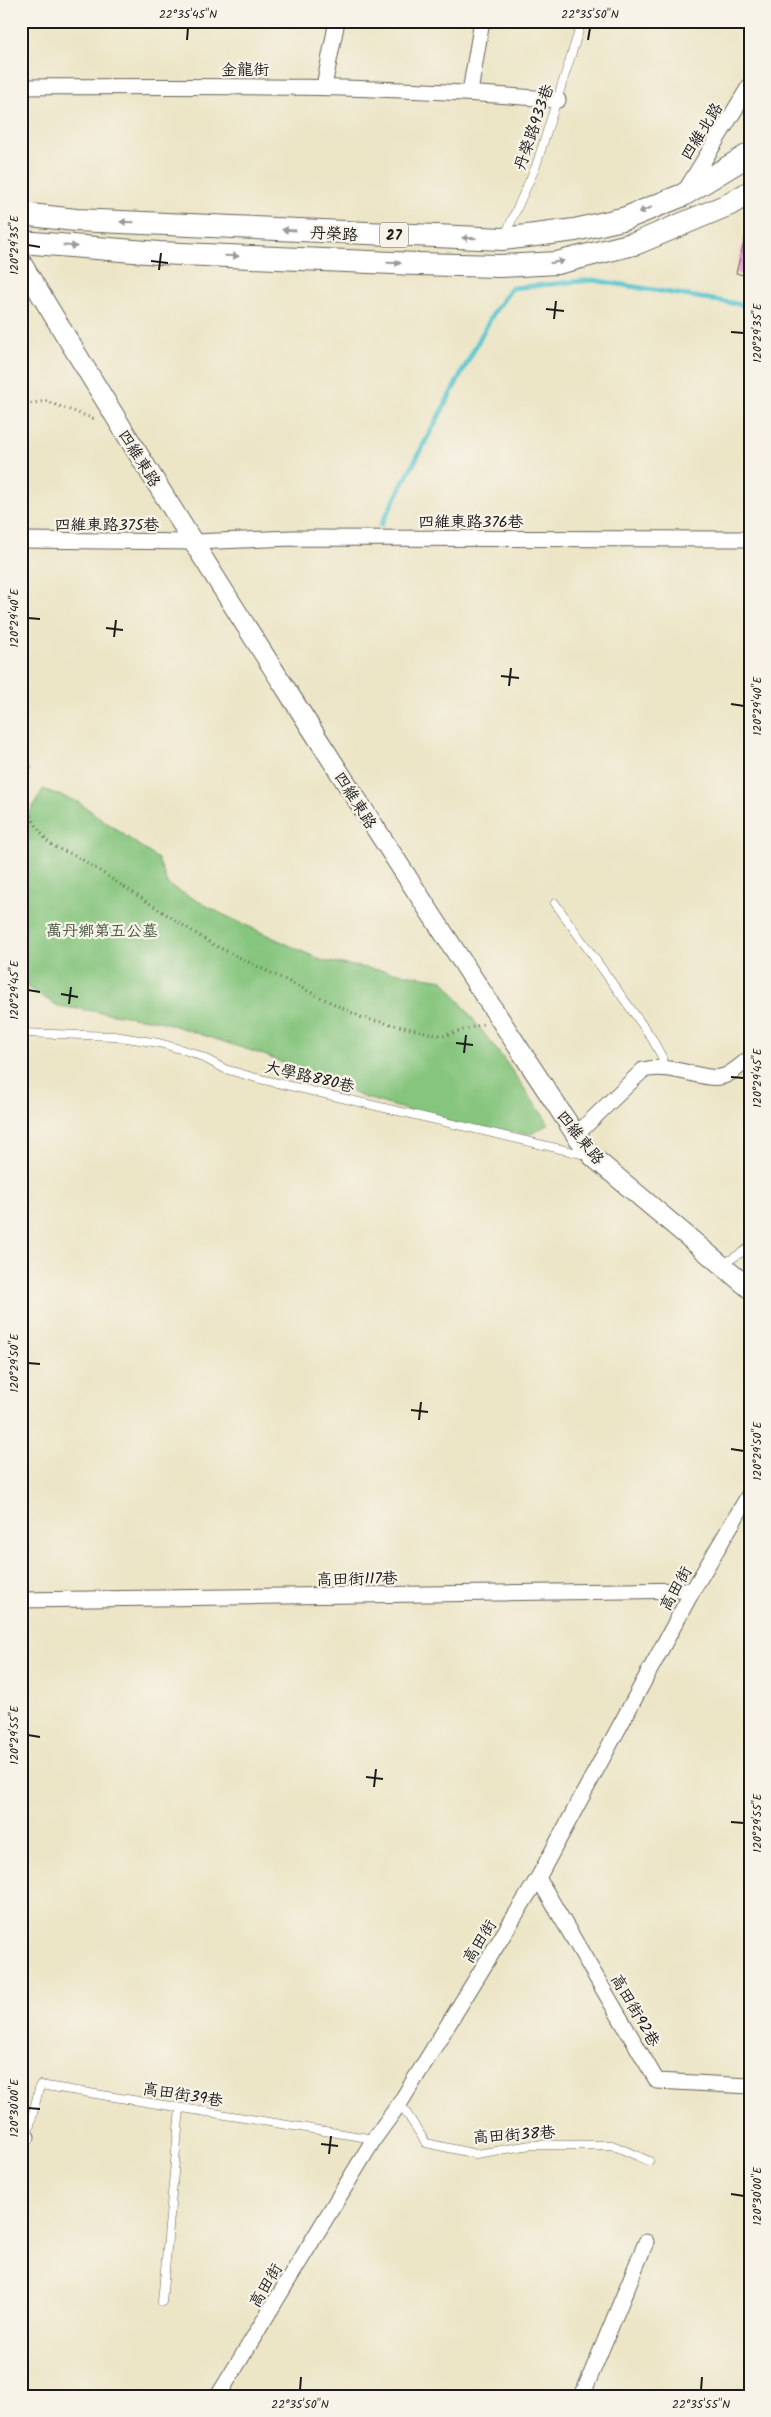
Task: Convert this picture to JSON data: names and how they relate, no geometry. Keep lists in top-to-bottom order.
{
  "streets": {
    "main road": ["丹榮路", "27"],
    "street": [
      "金龍街",
      "四維北路",
      "四維東路",
      "四維東路376巷",
      "四維東路375巷",
      "高田街117巷",
      "高田街",
      "高田街92巷"
    ],
    "lane": [
      "丹榮路933巷",
      "大學路880巷",
      "高田街39巷",
      "高田街38巷"
    ]
  },
  "crossings": [
    ["金龍街", "丹榮路933巷"],
    ["丹榮路933巷", "丹榮路"],
    ["四維北路", "丹榮路"],
    ["四維東路", "四維東路376巷"],
    ["四維東路", "四維東路375巷"],
    ["四維東路", "大學路880巷"],
    ["四維東路376巷", "四維東路375巷"],
    ["高田街117巷", "高田街"],
    ["高田街", "高田街92巷"],
    ["高田街", "高田街39巷"],
    ["高田街", "高田街38巷"]
  ],
  "parks": ["萬丹鄉第五公墓"],
  "coordinates": [
    "22°35'45\"N",
    "22°35'50\"N",
    "120°29'35\"E",
    "120°29'40\"E",
    "120°29'45\"E",
    "120°29'50\"E",
    "120°29'55\"E",
    "120°30'00\"E",
    "22°35'55\"N"
  ]
}
